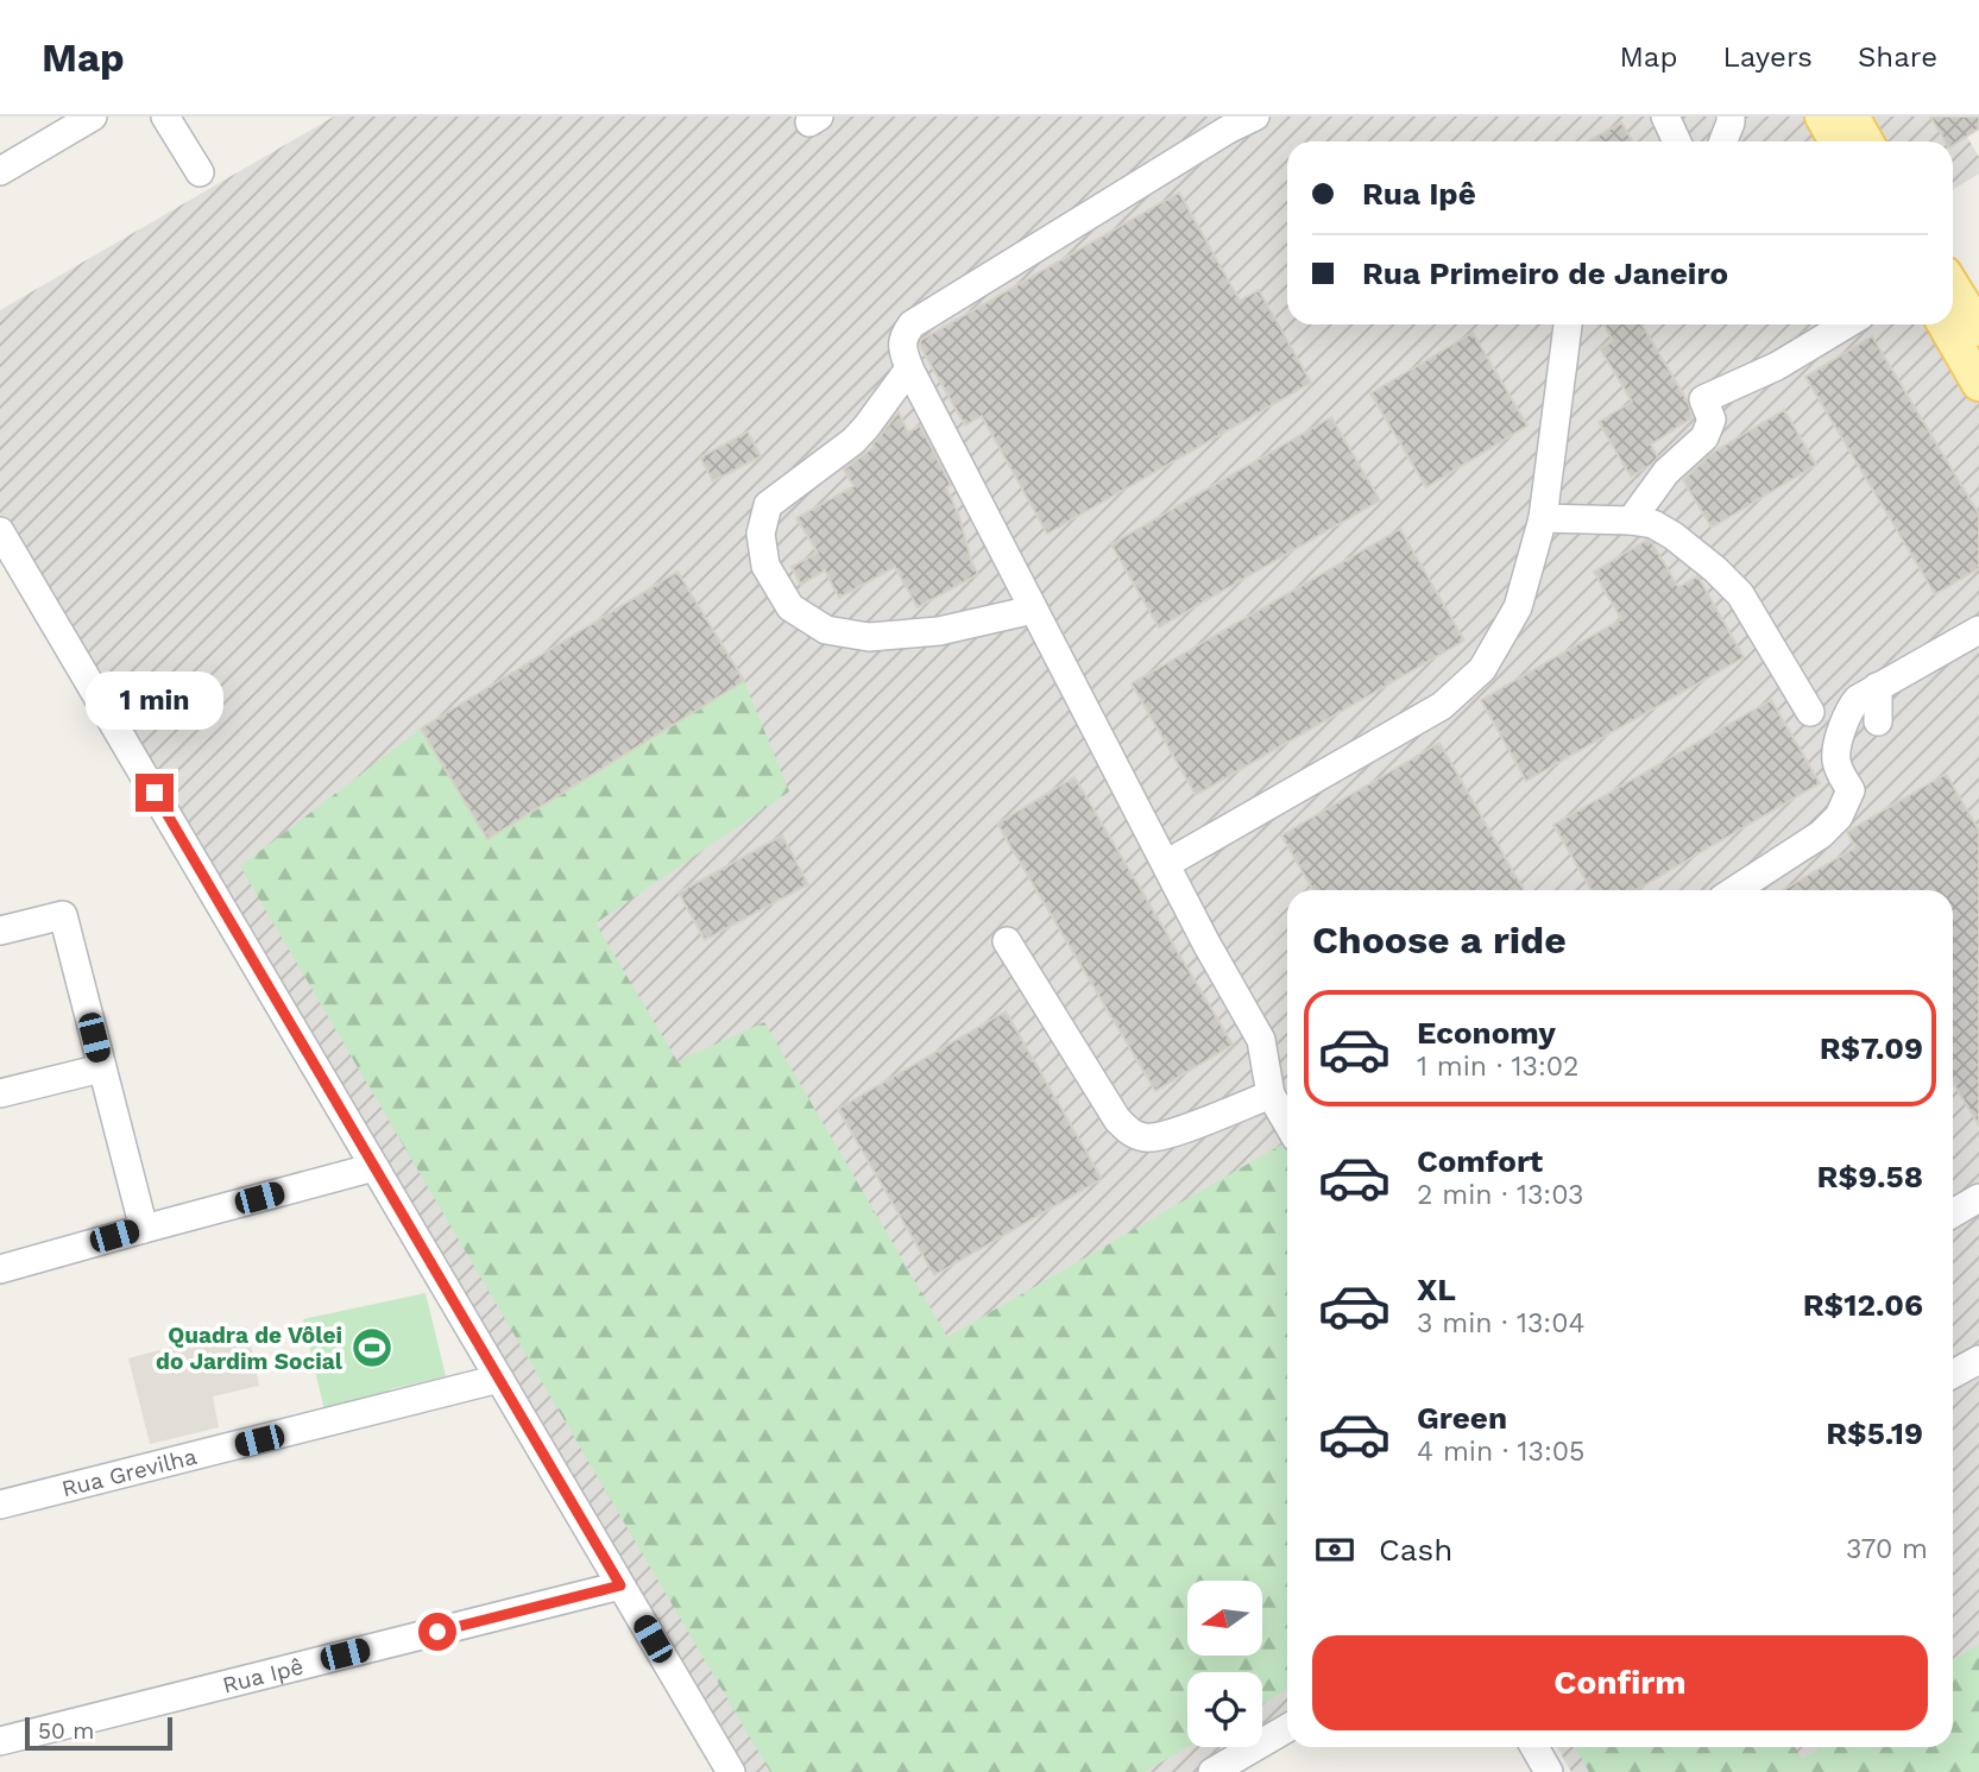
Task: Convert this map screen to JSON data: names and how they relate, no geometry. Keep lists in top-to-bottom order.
{
  "streets": {
    "street": ["Rua Grevilha", "Rua Ipê"]
  },
  "places": {
    "sports": ["Quadra de Vôlei do Jardim Social"]
  },
  "scale_bar": "50 m",
  "north": "left",
  "page": {
    "header": "Map",
    "nav": ["Map", "Layers", "Share"],
    "banner": ["Rua Ipê", "Rua Primeiro de Janeiro"],
    "bubble": "1 min",
    "heading": "Choose a ride",
    "list": [
      {
        "name": "Economy",
        "note": "1 min · 13:02",
        "value": "R$7.09"
      },
      {
        "name": "Comfort",
        "note": "2 min · 13:03",
        "value": "R$9.58"
      },
      {
        "name": "XL",
        "note": "3 min · 13:04",
        "value": "R$12.06"
      },
      {
        "name": "Green",
        "note": "4 min · 13:05",
        "value": "R$5.19"
      }
    ],
    "pay": ["Cash", "370 m"],
    "buttons": "Confirm",
    "scale": "50 m"
  }
}
